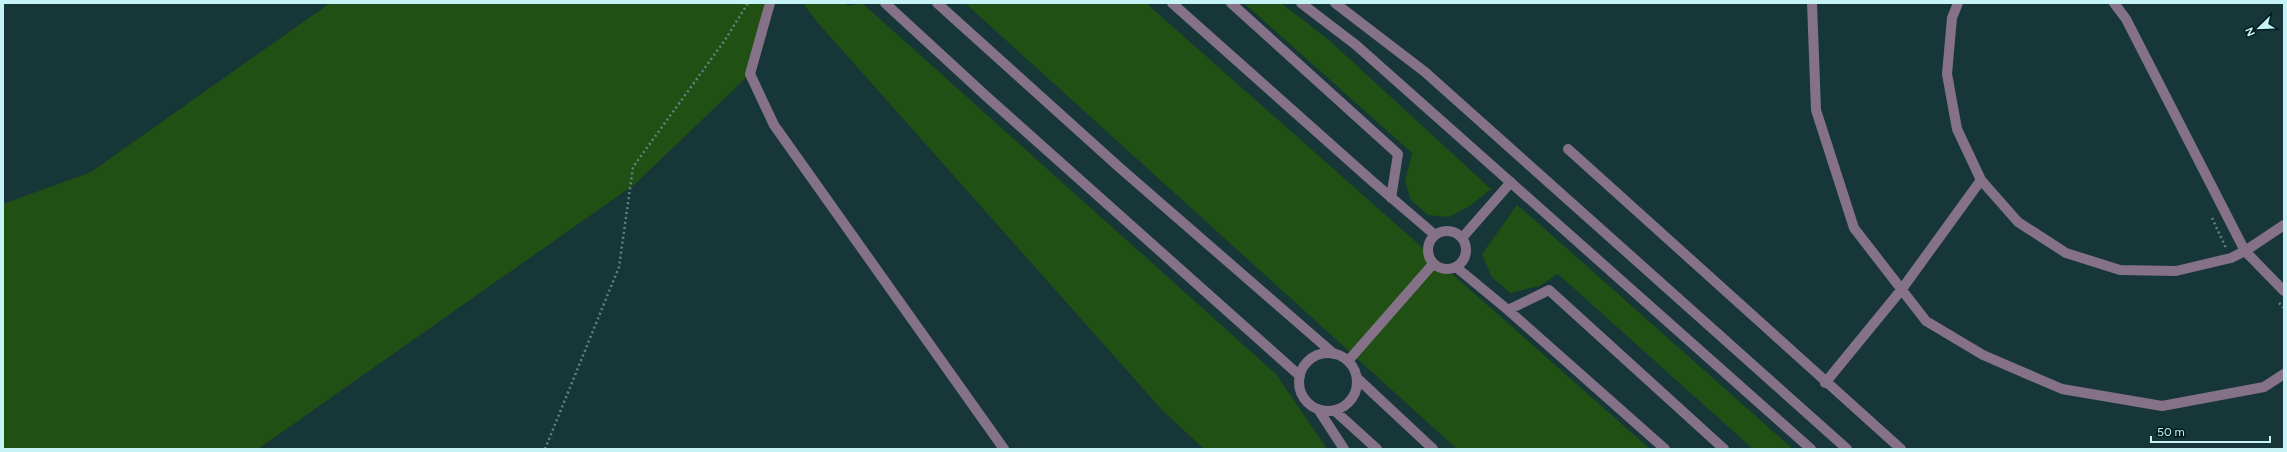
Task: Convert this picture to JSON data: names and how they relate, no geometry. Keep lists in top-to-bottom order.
{
  "scale_bar": "50 m",
  "north": "bottom left"
}
